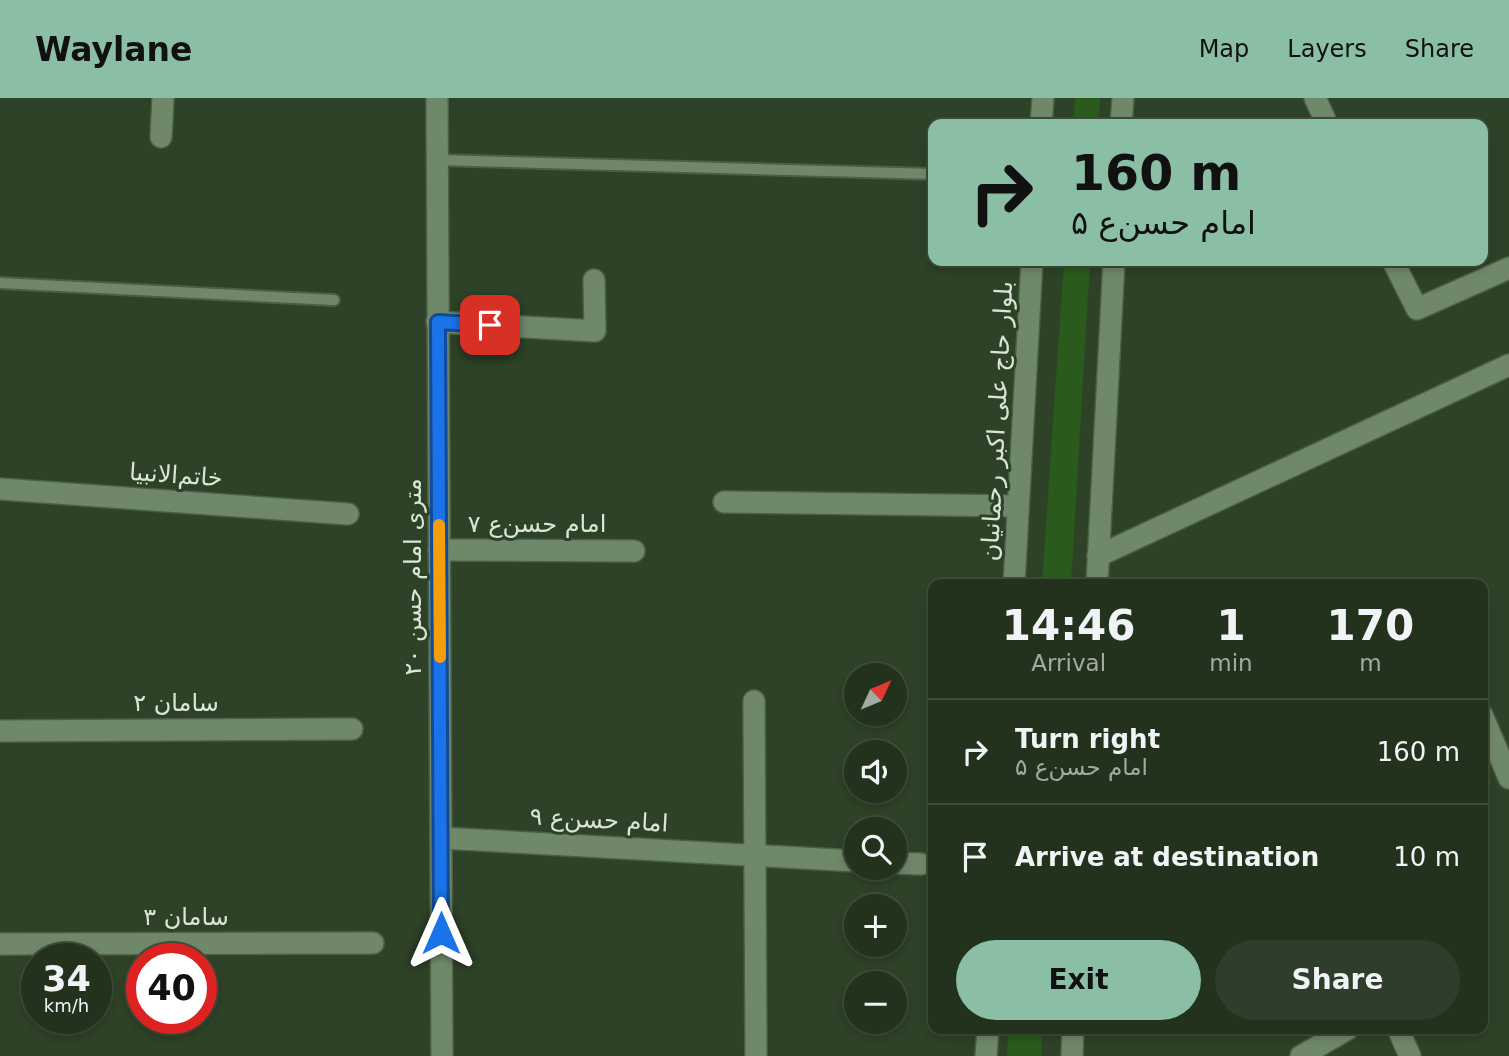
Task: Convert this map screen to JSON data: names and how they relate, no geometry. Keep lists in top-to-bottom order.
{
  "streets": {
    "street": [
      "بلوار حاج علی اکبر رحمانیان",
      "خاتم‌الانبیا",
      "امام حسن‌ع ۷",
      "۲۰ متری امام حسن",
      "سامان ۲",
      "امام حسن‌ع ۹",
      "سامان ۳"
    ]
  },
  "crossings": [
    ["امام حسن‌ع ۷", "۲۰ متری امام حسن"],
    ["۲۰ متری امام حسن", "امام حسن‌ع ۹"]
  ],
  "north": "top right",
  "page": {
    "header": "Waylane",
    "nav": ["Map", "Layers", "Share"],
    "turn": ["160 m", "امام حسن‌ع ۵"],
    "eta": [
      "14:46",
      "Arrival",
      "1",
      "min",
      "170",
      "m"
    ],
    "map_buttons": ["+", "−"],
    "list": [
      {
        "name": "Turn right",
        "note": "امام حسن‌ع ۵",
        "value": "160 m"
      },
      {
        "name": "Arrive at destination",
        "value": "10 m"
      }
    ],
    "buttons": ["Exit", "Share"],
    "speed": "34 km/h",
    "limit": "40"
  }
}
